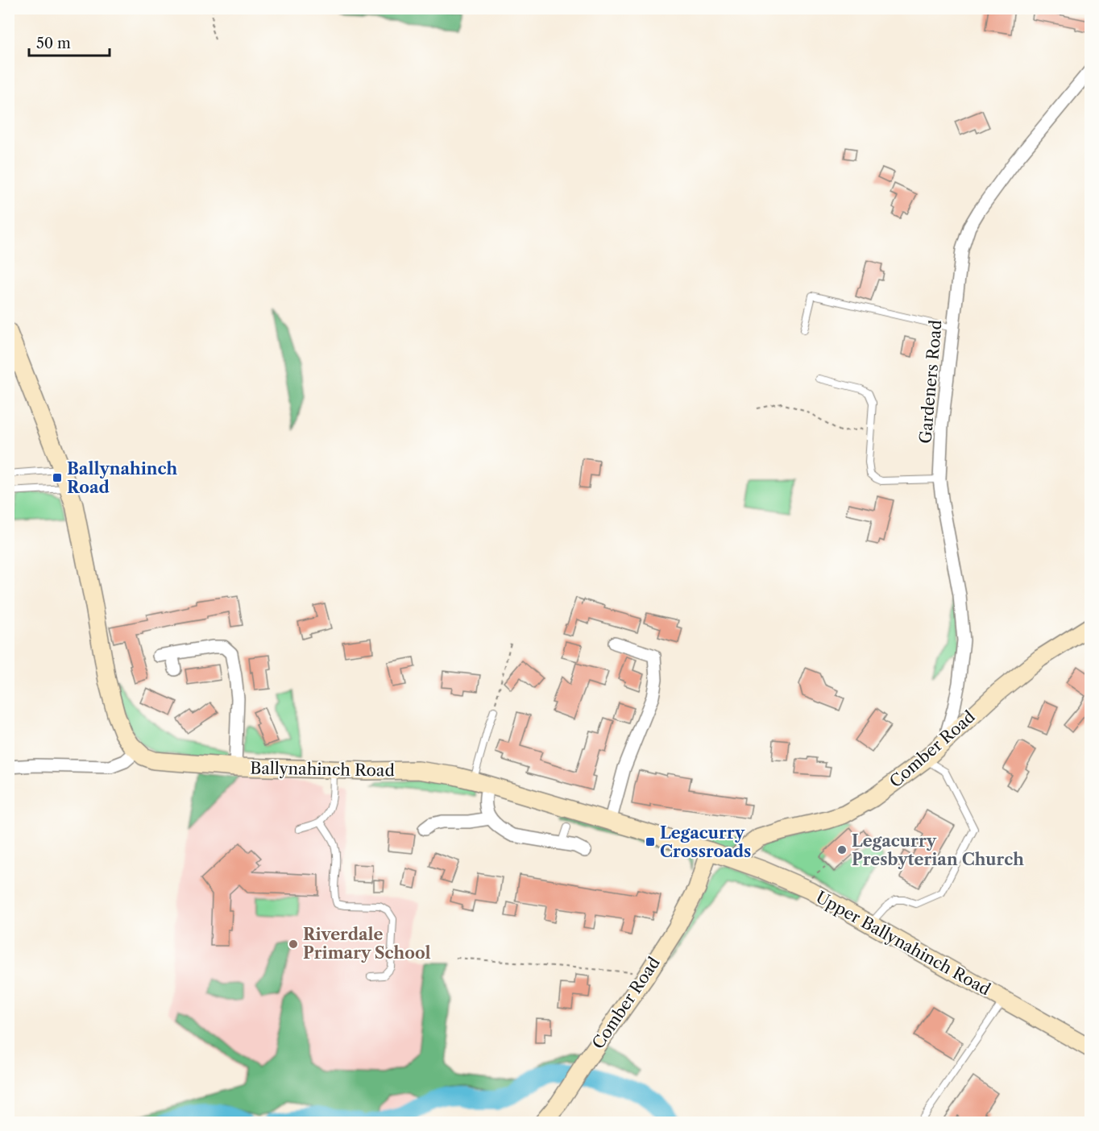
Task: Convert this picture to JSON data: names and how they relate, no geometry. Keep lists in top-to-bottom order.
{
  "streets": {
    "street": [
      "Gardeners Road",
      "Comber Road",
      "Ballynahinch Road",
      "Upper Ballynahinch Road"
    ]
  },
  "crossings": [
    ["Gardeners Road", "Comber Road"],
    ["Comber Road", "Ballynahinch Road"],
    ["Comber Road", "Upper Ballynahinch Road"],
    ["Ballynahinch Road", "Upper Ballynahinch Road"]
  ],
  "places": {
    "transit": ["Ballynahinch Road", "Legacurry Crossroads"],
    "other": ["Legacurry Presbyterian Church", "Riverdale Primary School"]
  },
  "scale_bar": "50 m"
}
